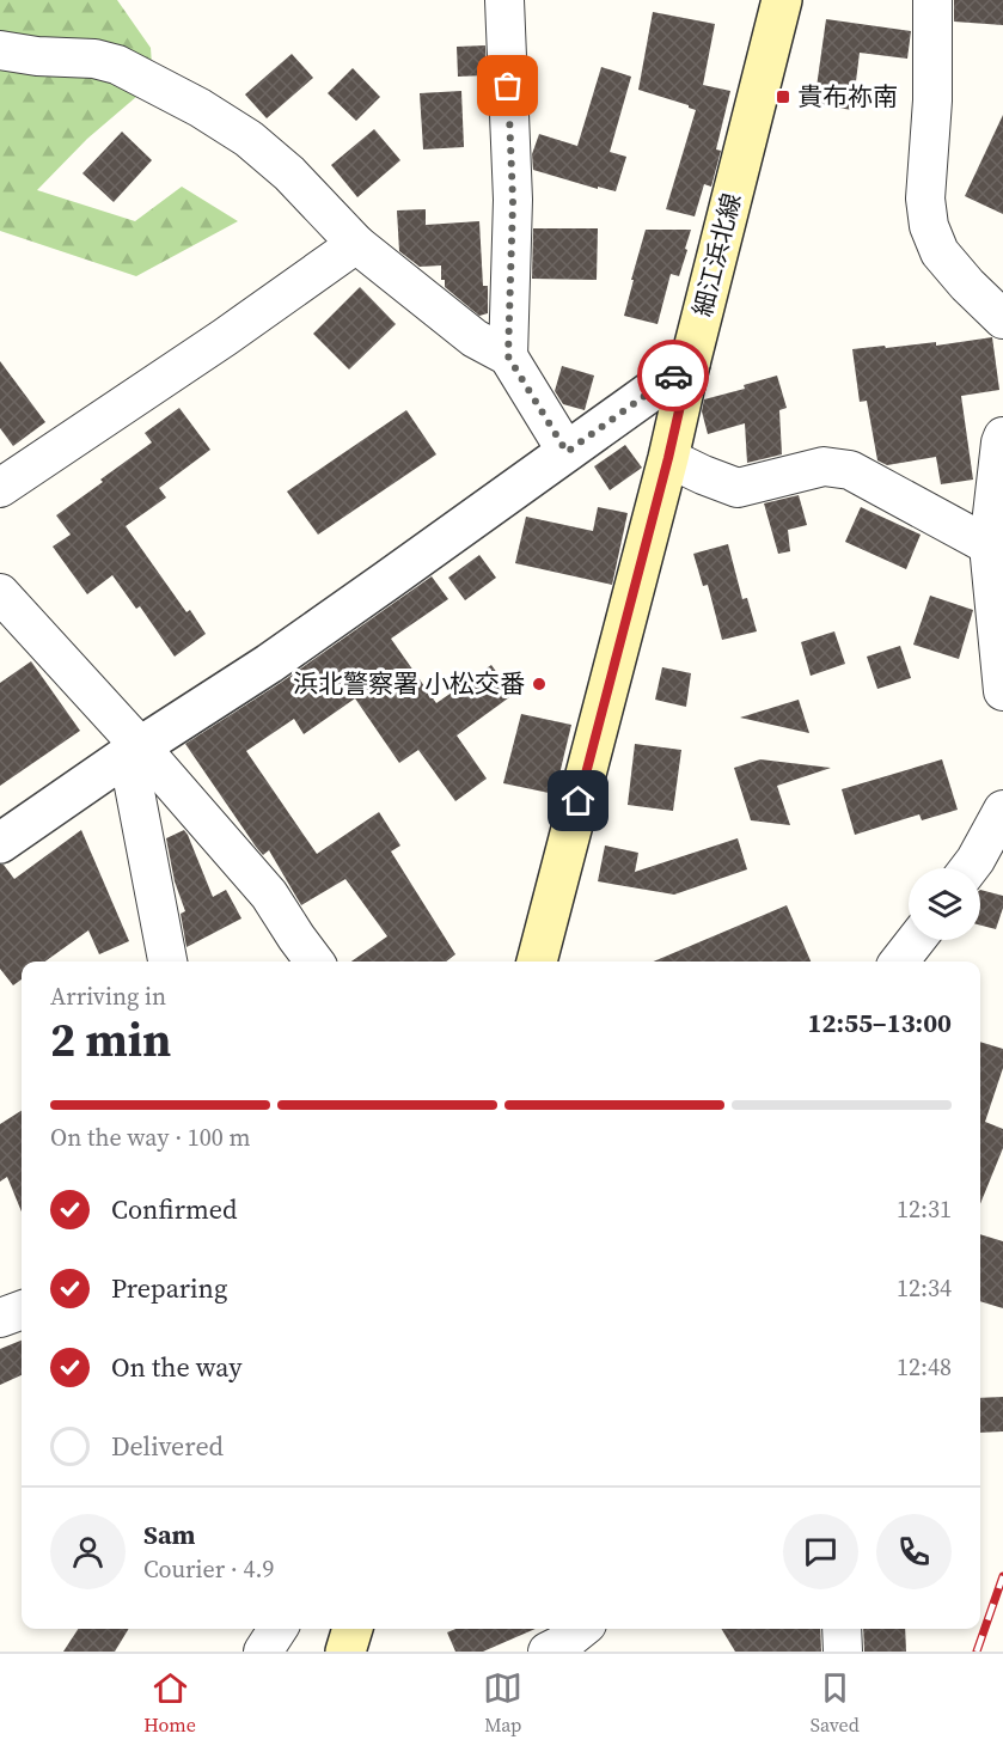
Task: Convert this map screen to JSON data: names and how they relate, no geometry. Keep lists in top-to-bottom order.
{
  "streets": {
    "main road": ["細江浜北線"]
  },
  "places": {
    "transit": ["貴布祢南"],
    "other": ["浜北警察署 小松交番"]
  },
  "page": {
    "heading": ["2 min", "Arriving in", "12:55–13:00"],
    "panel": ["Sam", "Courier · 4.9"],
    "bar": "On the way · 100 m",
    "list": [
      ["Confirmed", "12:31"],
      ["Preparing", "12:34"],
      ["On the way", "12:48"],
      "Delivered"
    ],
    "tabs": ["Home", "Map", "Saved"]
  }
}
